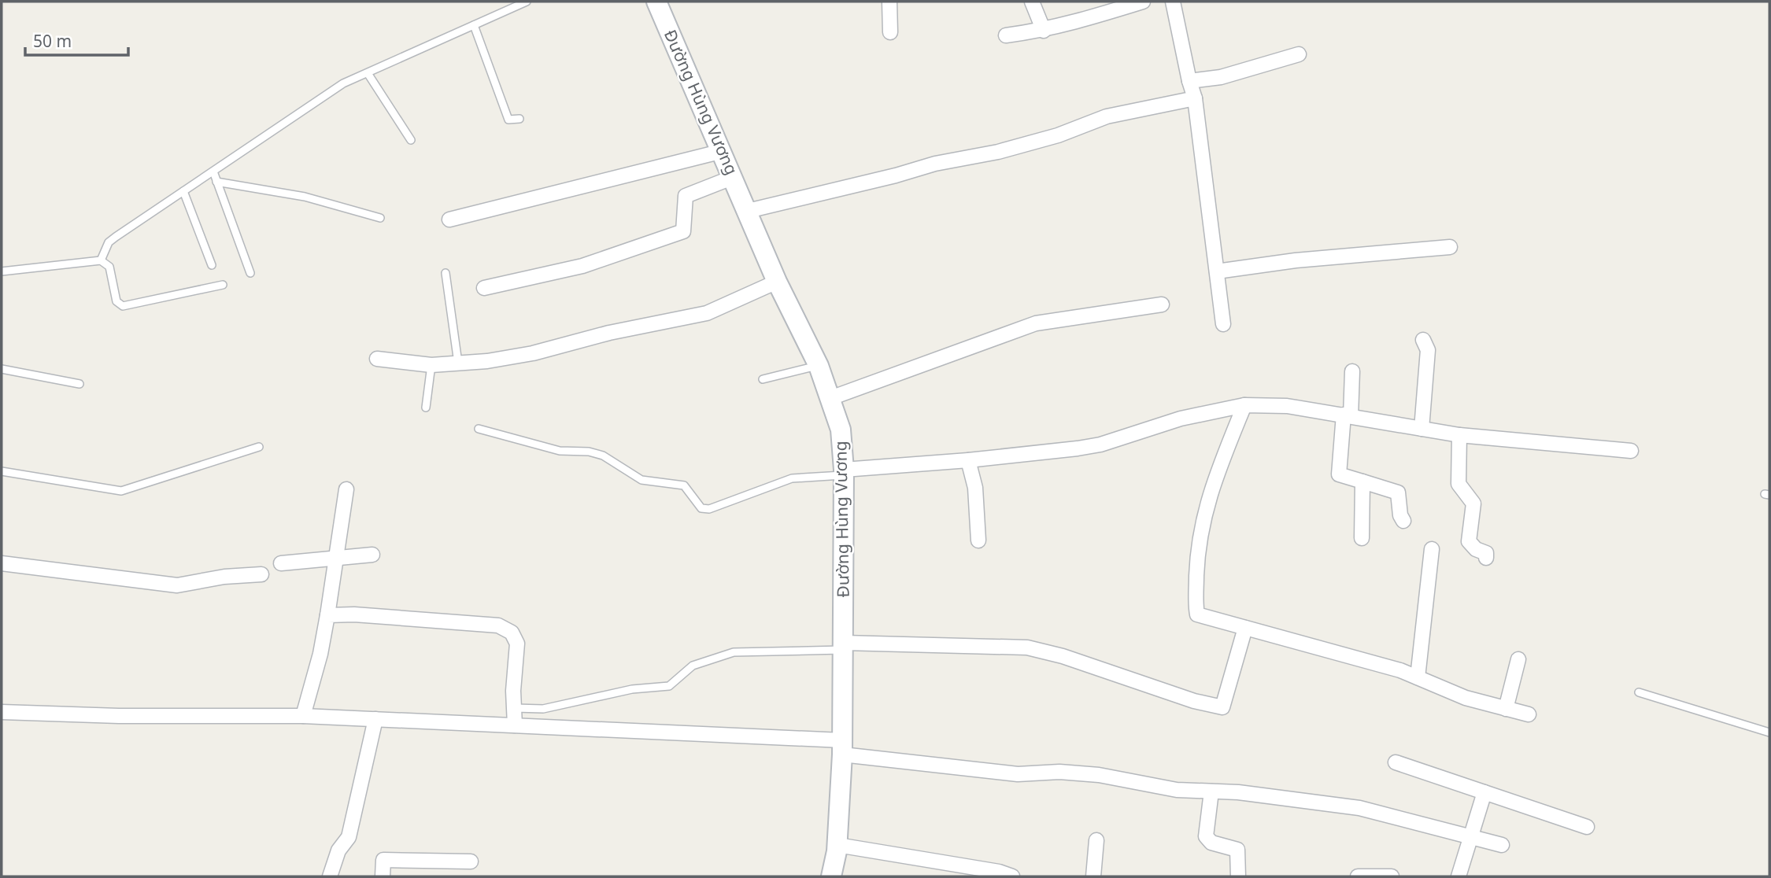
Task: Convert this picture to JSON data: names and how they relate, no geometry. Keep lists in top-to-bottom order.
{
  "streets": {
    "street": ["Đường Hùng Vương"]
  },
  "scale_bar": "50 m"
}
